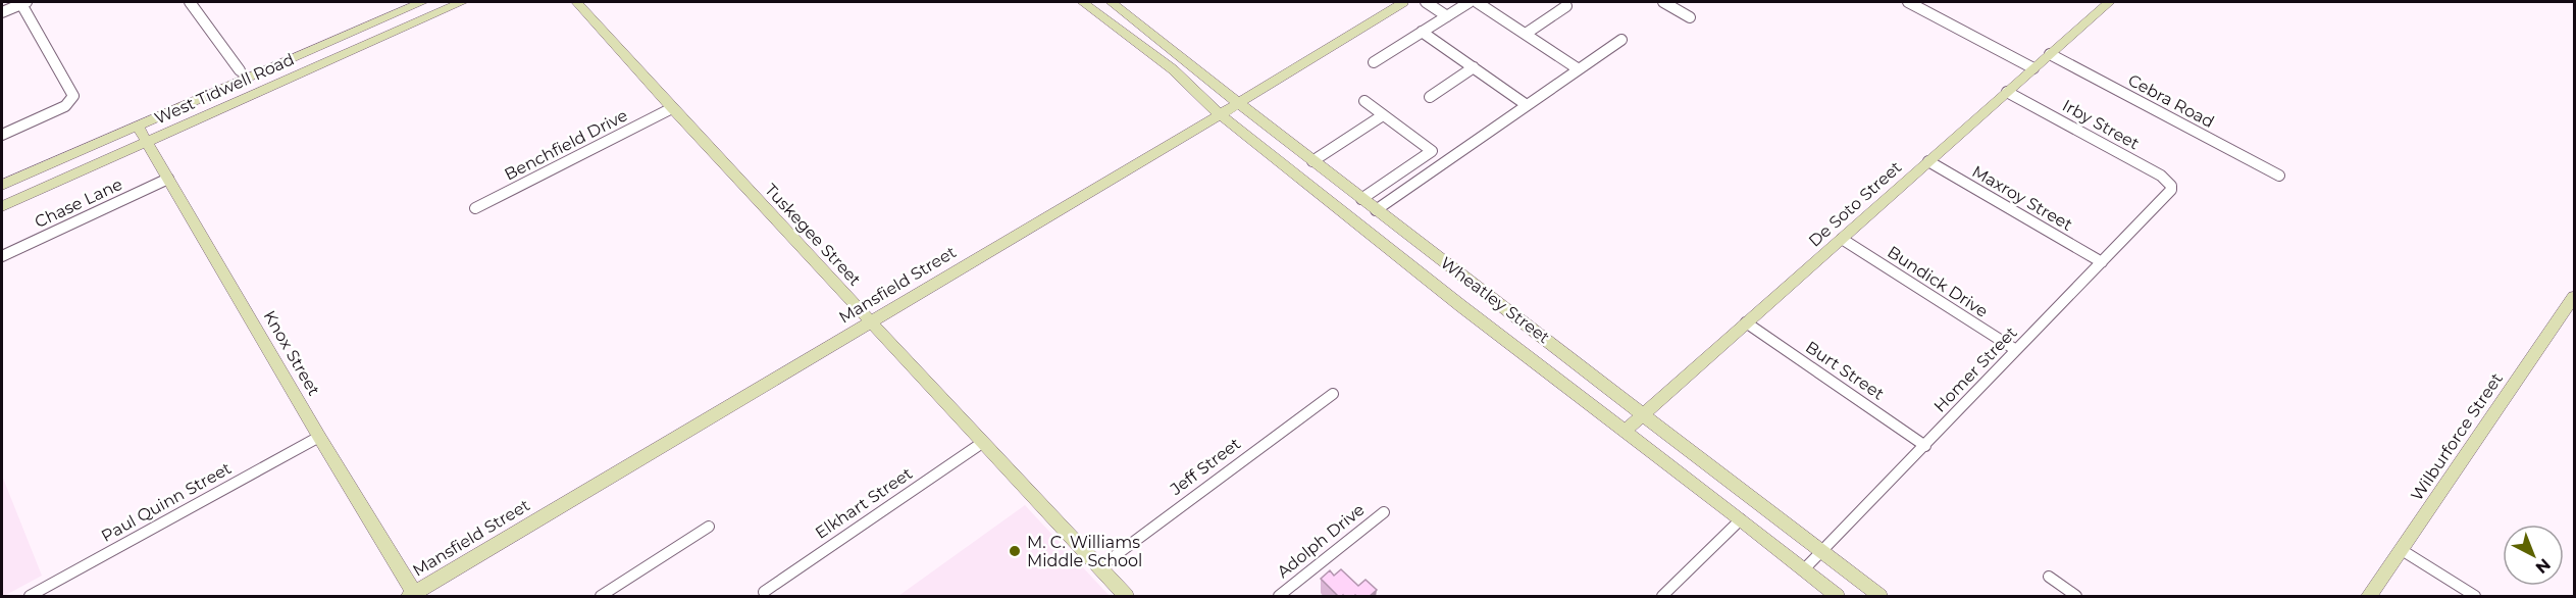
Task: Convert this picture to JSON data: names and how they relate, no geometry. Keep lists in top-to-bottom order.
{
  "streets": {
    "street": [
      "West Tidwell Road",
      "Cebra Road",
      "Irby Street",
      "Benchfield Drive",
      "Maxroy Street",
      "Chase Lane",
      "De Soto Street",
      "Tuskegee Street",
      "Bundick Drive",
      "Mansfield Street",
      "Wheatley Street",
      "Knox Street",
      "Homer Street",
      "Burt Street",
      "Wilburforce Street",
      "Jeff Street",
      "Paul Quinn Street",
      "Elkhart Street",
      "Adolph Drive"
    ]
  },
  "crossings": [
    ["West Tidwell Road", "Knox Street"],
    ["Cebra Road", "De Soto Street"],
    ["Irby Street", "De Soto Street"],
    ["Irby Street", "Homer Street"],
    ["Benchfield Drive", "Tuskegee Street"],
    ["Maxroy Street", "De Soto Street"],
    ["Maxroy Street", "Homer Street"],
    ["Chase Lane", "Knox Street"],
    ["De Soto Street", "Bundick Drive"],
    ["De Soto Street", "Wheatley Street"],
    ["De Soto Street", "Burt Street"],
    ["Tuskegee Street", "Mansfield Street"],
    ["Tuskegee Street", "Jeff Street"],
    ["Tuskegee Street", "Elkhart Street"],
    ["Bundick Drive", "Homer Street"],
    ["Mansfield Street", "Wheatley Street"],
    ["Mansfield Street", "Knox Street"],
    ["Wheatley Street", "Homer Street"],
    ["Knox Street", "Paul Quinn Street"],
    ["Homer Street", "Burt Street"]
  ],
  "places": ["M. C. Williams Middle School"],
  "north": "bottom right"
}
